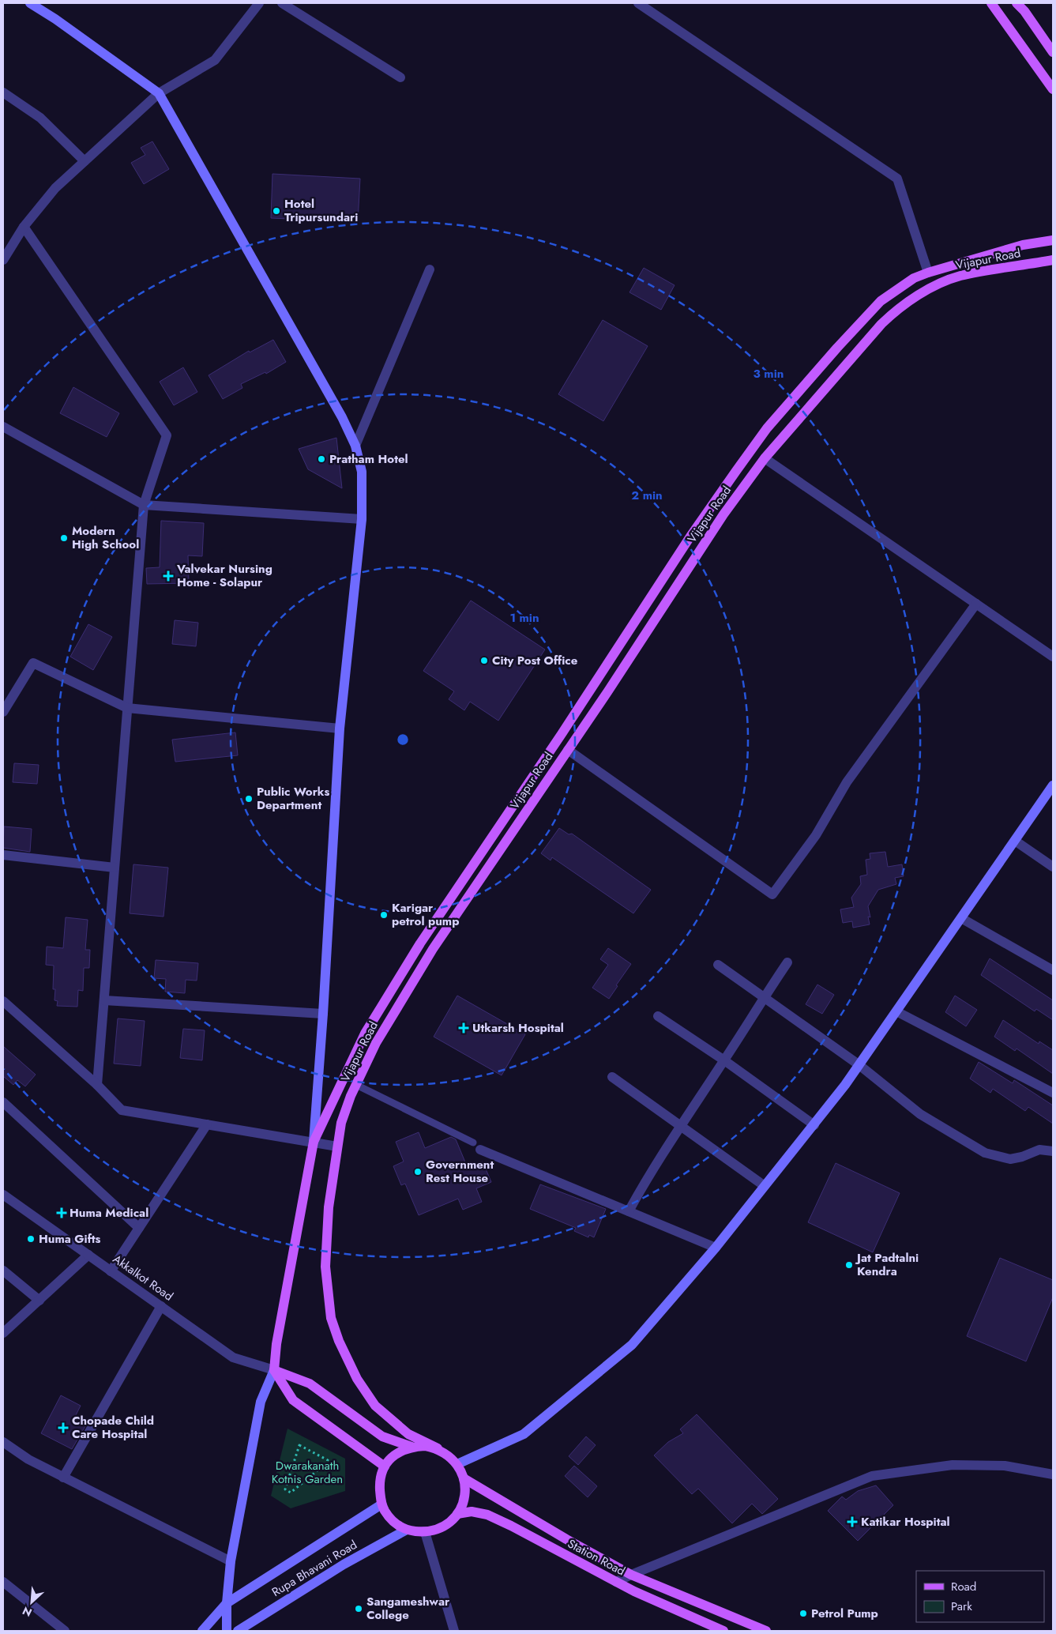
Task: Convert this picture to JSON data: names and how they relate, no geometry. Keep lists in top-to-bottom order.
{
  "streets": {
    "main road": ["Vijapur Road", "Station Road", "Rupa Bhavani Road"],
    "street": ["Akkalkot Road"]
  },
  "crossings": [
    ["Vijapur Road", "Akkalkot Road"],
    ["Vijapur Road", "Station Road"],
    ["Vijapur Road", "Rupa Bhavani Road"],
    ["Station Road", "Rupa Bhavani Road"]
  ],
  "parks": ["Dwarakanath Kotnis Garden"],
  "places": {
    "other": [
      "Hotel Tripursundari",
      "Pratham Hotel",
      "Modern High School",
      "City Post Office",
      "Public Works Department",
      "Karigar petrol pump",
      "Government Rest House",
      "Huma Gifts",
      "Jat Padtalni Kendra",
      "Sangameshwar College",
      "Petrol Pump"
    ],
    "health": [
      "Valvekar Nursing Home - Solapur",
      "Utkarsh Hospital",
      "Huma Medical",
      "Chopade Child Care Hospital",
      "Katikar Hospital"
    ]
  },
  "legend": ["Road", "Park"],
  "north": "bottom left",
  "rings": ["3 min", "2 min", "1 min"]
}
